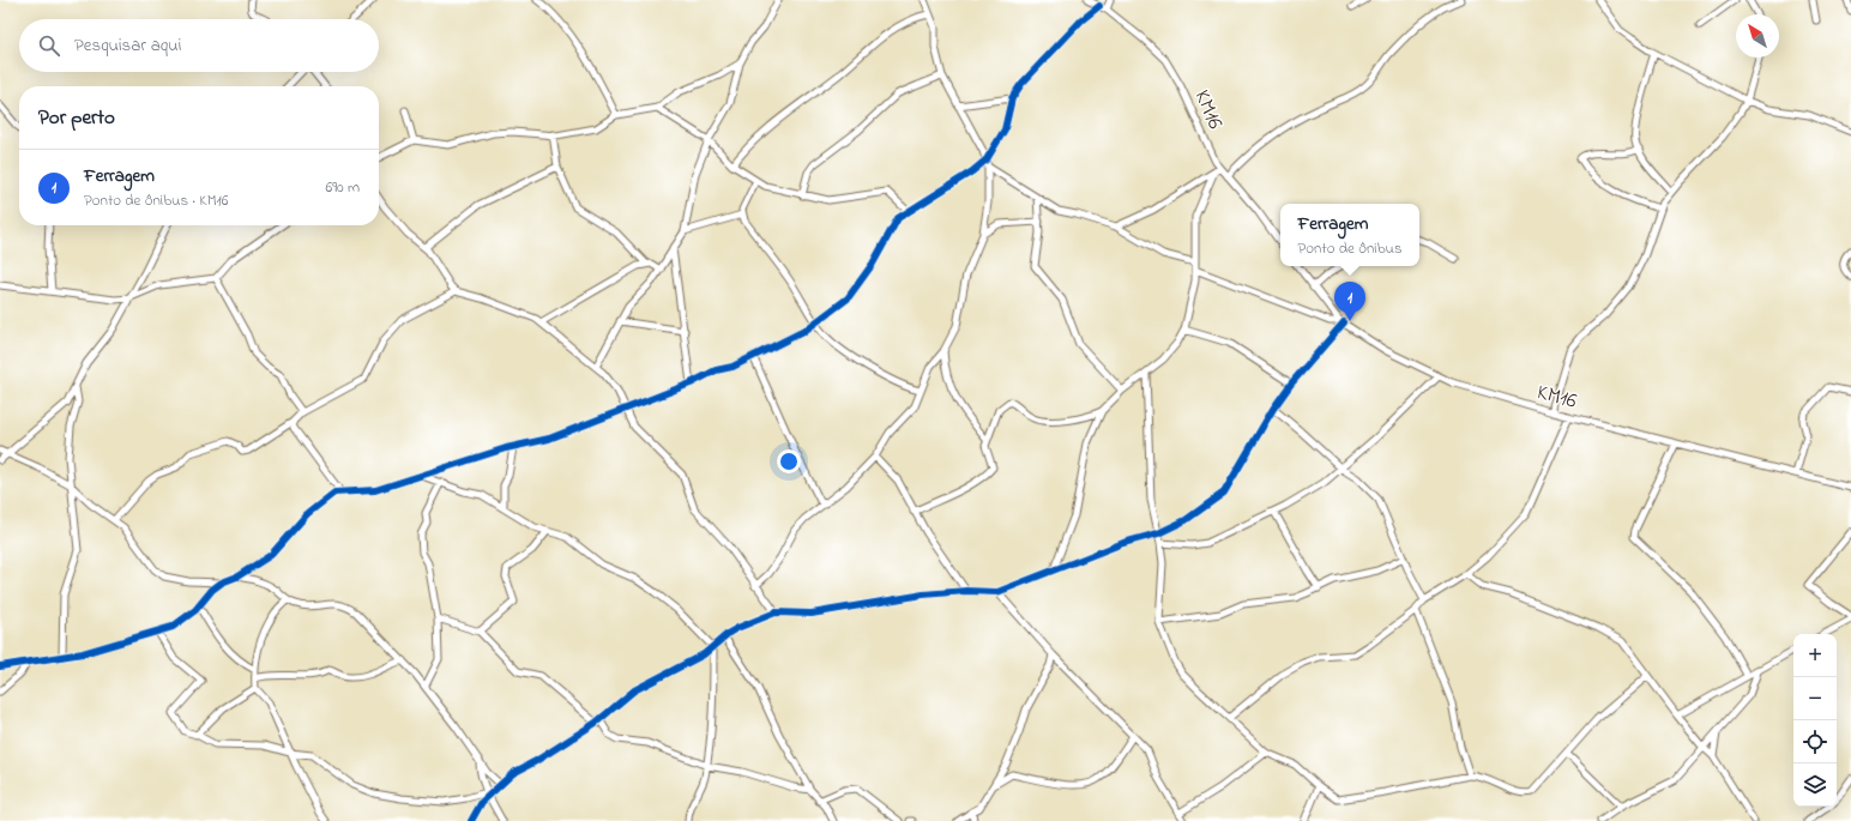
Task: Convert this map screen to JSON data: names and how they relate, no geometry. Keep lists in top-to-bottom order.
{
  "streets": {
    "street": ["KM16"]
  },
  "north": "top left",
  "page": {
    "search": "Pesquisar aqui",
    "heading": "Por perto",
    "list": [
      {
        "mark": "1",
        "name": "Ferragem",
        "note": "Ponto de ônibus · KM16",
        "value": "690 m"
      }
    ],
    "popup": ["Ferragem", "Ponto de ônibus"],
    "pins": "1",
    "map_buttons": ["+", "−"]
  }
}
